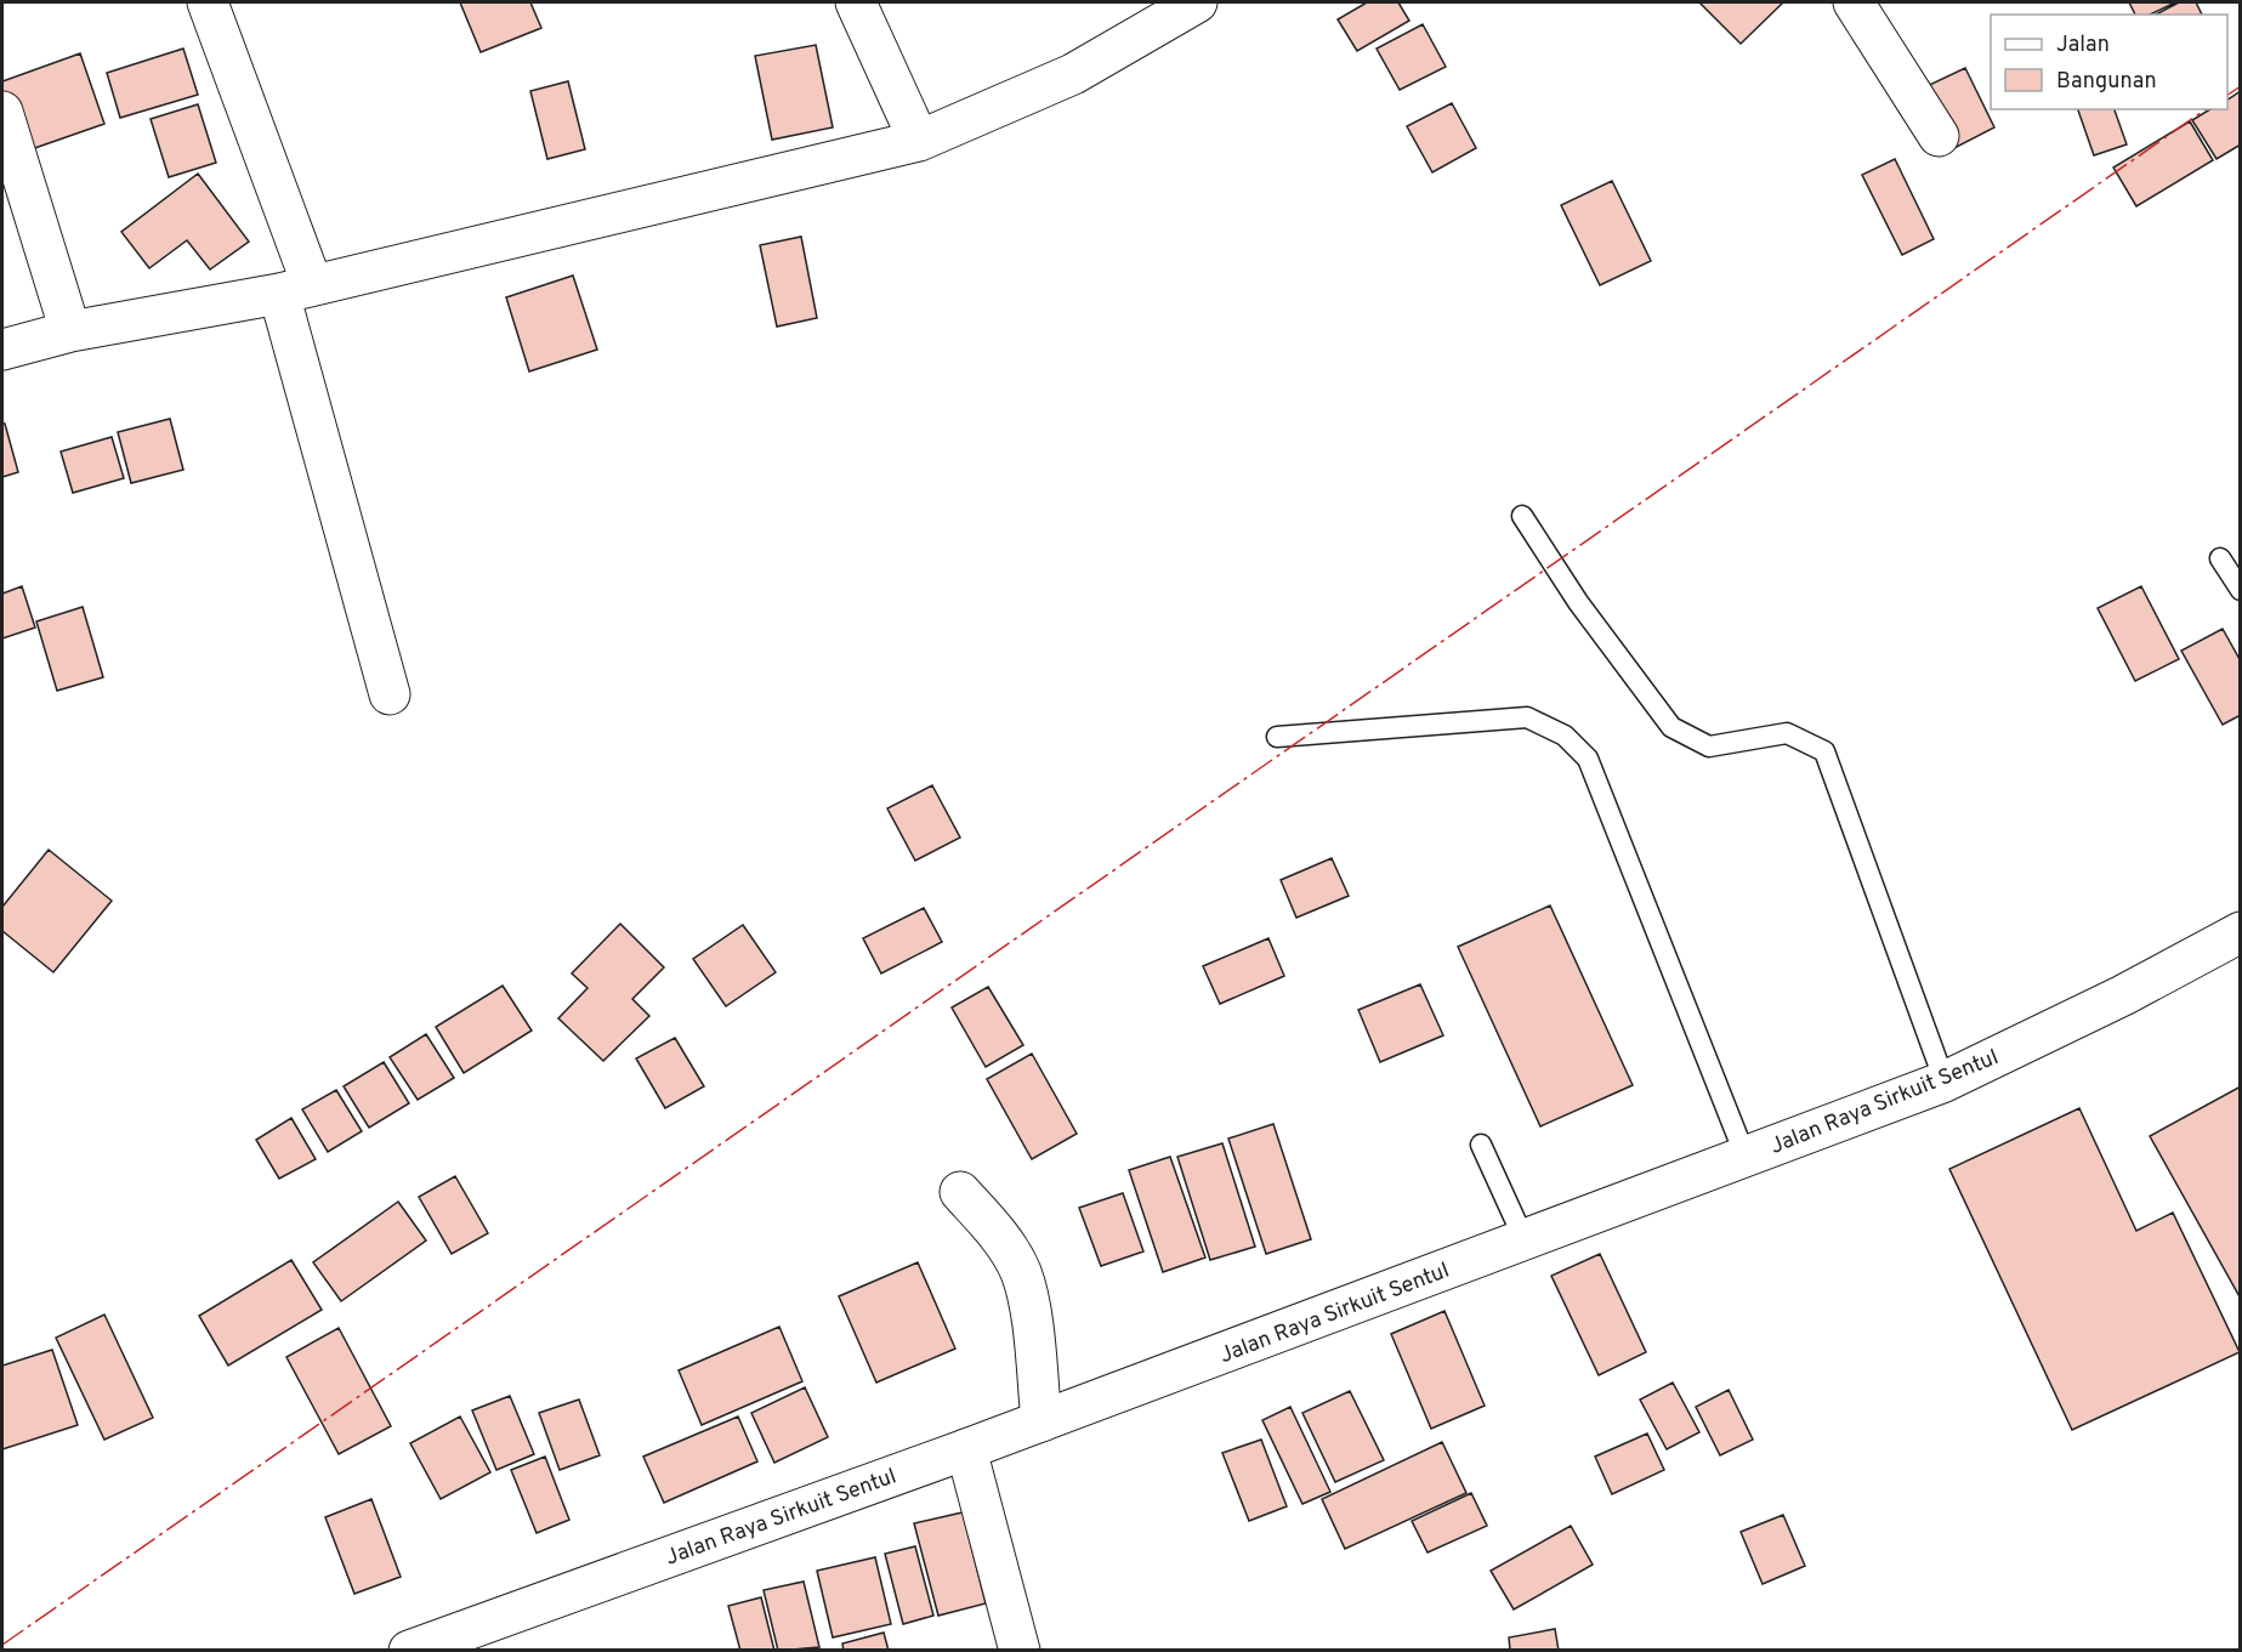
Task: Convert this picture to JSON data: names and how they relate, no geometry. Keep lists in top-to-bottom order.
{
  "streets": {
    "street": ["Jalan Raya Sirkuit Sentul"]
  },
  "legend": ["Jalan", "Bangunan"]
}
